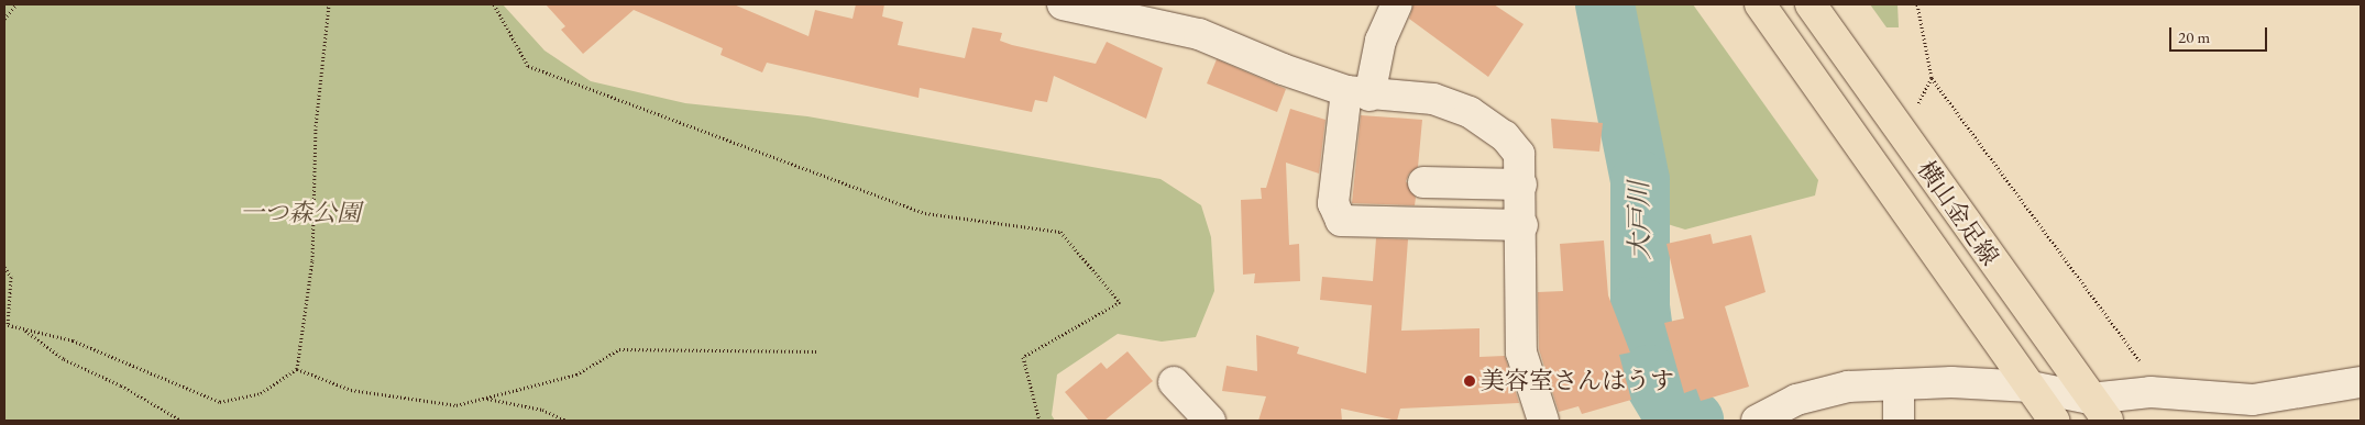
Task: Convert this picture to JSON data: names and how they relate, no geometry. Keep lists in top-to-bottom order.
{
  "streets": {
    "main road": ["横山金足線"]
  },
  "water": ["大戸川"],
  "parks": ["一つ森公園"],
  "places": ["美容室さんはうす"],
  "scale_bar": "20 m"
}
